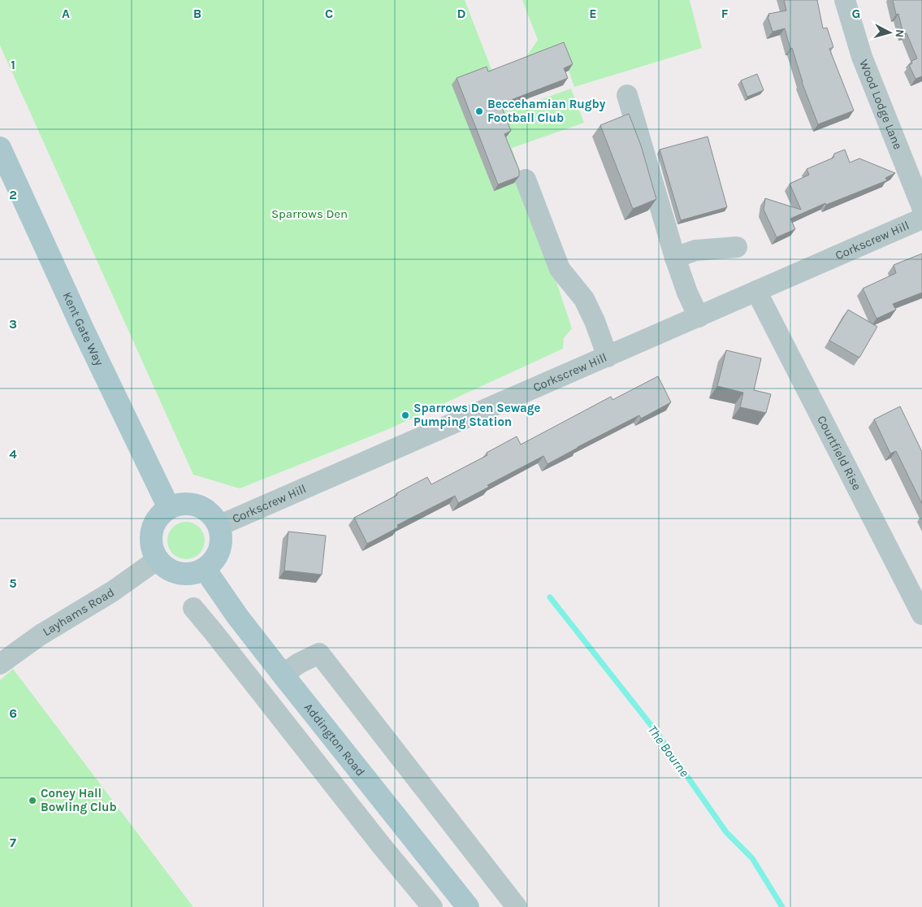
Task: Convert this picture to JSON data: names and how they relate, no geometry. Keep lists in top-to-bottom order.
{
  "streets": {
    "main road": ["Kent Gate Way", "Addington Road"],
    "street": [
      "Wood Lodge Lane",
      "Corkscrew Hill",
      "Courtfield Rise",
      "Layhams Road"
    ]
  },
  "crossings": [
    ["Corkscrew Hill", "Kent Gate Way"],
    ["Corkscrew Hill", "Courtfield Rise"],
    ["Corkscrew Hill", "Layhams Road"],
    ["Corkscrew Hill", "Addington Road"],
    ["Kent Gate Way", "Layhams Road"],
    ["Kent Gate Way", "Addington Road"],
    ["Layhams Road", "Addington Road"]
  ],
  "water": ["The Bourne"],
  "parks": ["Sparrows Den"],
  "places": ["Beccehamian Rugby Football Club", "Sparrows Den Sewage Pumping Station", "Coney Hall Bowling Club"],
  "north": "right",
  "grid": {
    "columns": [
      "A",
      "B",
      "C",
      "D",
      "E",
      "F",
      "G"
    ],
    "rows": [
      "1",
      "2",
      "3",
      "4",
      "5",
      "6",
      "7"
    ]
  }
}
